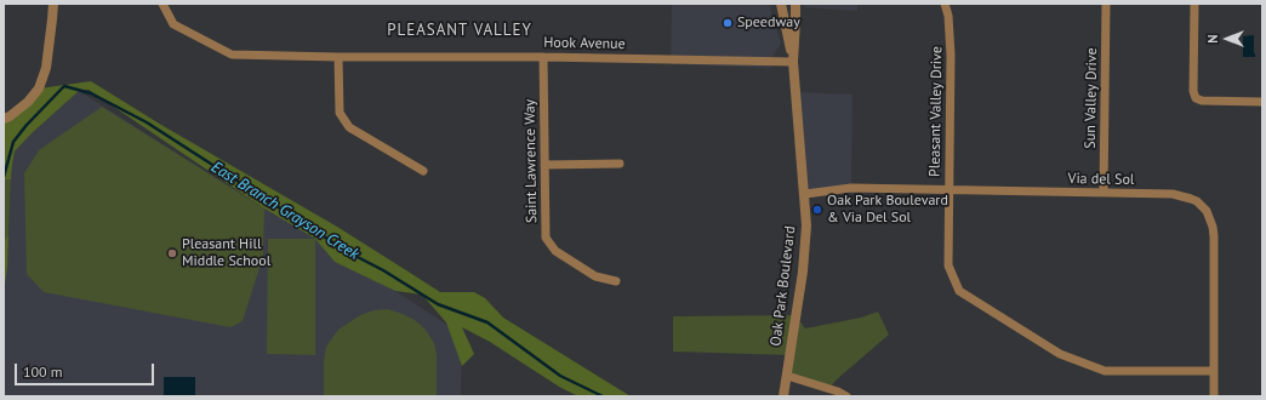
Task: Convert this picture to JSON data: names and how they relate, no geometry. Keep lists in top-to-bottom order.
{
  "streets": {
    "street": [
      "Hook Avenue",
      "Sun Valley Drive",
      "Pleasant Valley Drive",
      "Saint Lawrence Way",
      "Via del Sol",
      "Oak Park Boulevard"
    ]
  },
  "crossings": [
    ["Hook Avenue", "Saint Lawrence Way"],
    ["Hook Avenue", "Oak Park Boulevard"],
    ["Sun Valley Drive", "Via del Sol"],
    ["Pleasant Valley Drive", "Via del Sol"],
    ["Via del Sol", "Oak Park Boulevard"]
  ],
  "districts": ["PLEASANT VALLEY"],
  "water": ["East Branch Grayson Creek"],
  "places": ["Speedway", "Oak Park Boulevard & Via Del Sol", "Pleasant Hill Middle School"],
  "scale_bar": "100 m",
  "north": "left"
}
